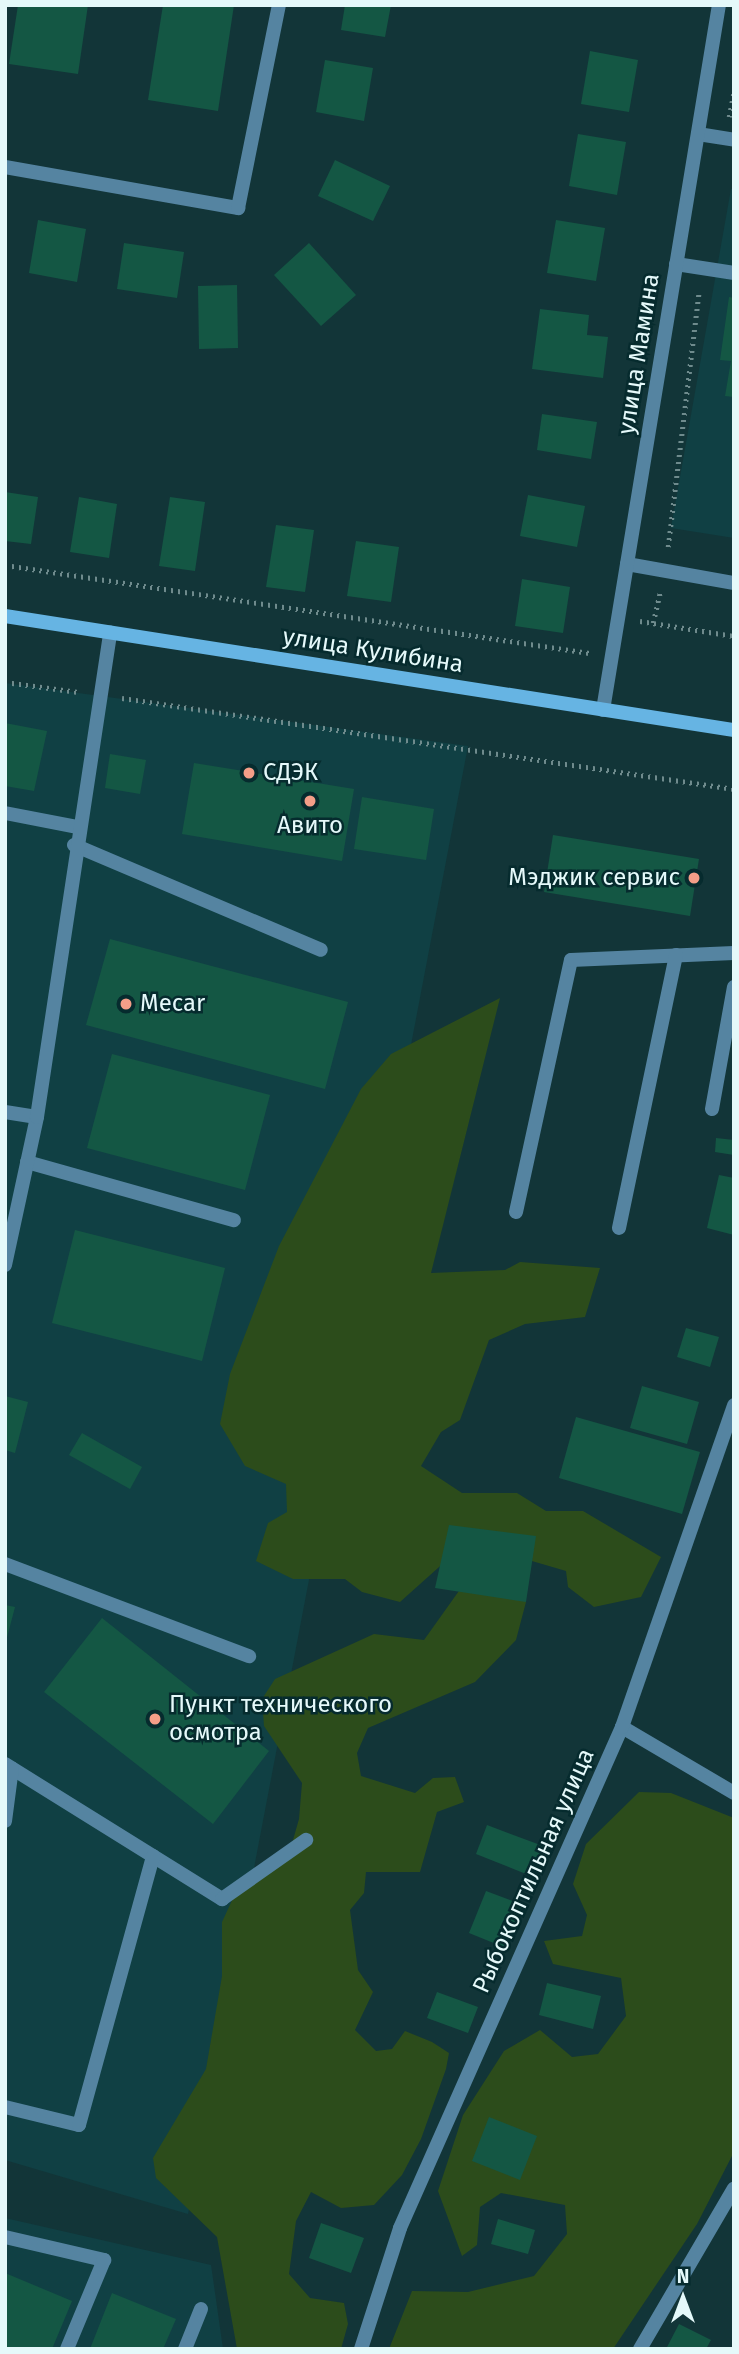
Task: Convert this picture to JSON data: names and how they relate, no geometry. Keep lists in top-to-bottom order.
{
  "streets": {
    "main road": ["улица Кулибина"],
    "street": ["улица Мамина", "Рыбокоптильная улица"]
  },
  "crossings": [
    ["улица Мамина", "улица Кулибина"]
  ],
  "places": [
    "СДЭК",
    "Авито",
    "Мэджик сервис",
    "Mecar",
    "Пункт технического осмотра"
  ],
  "north": "top"
}
